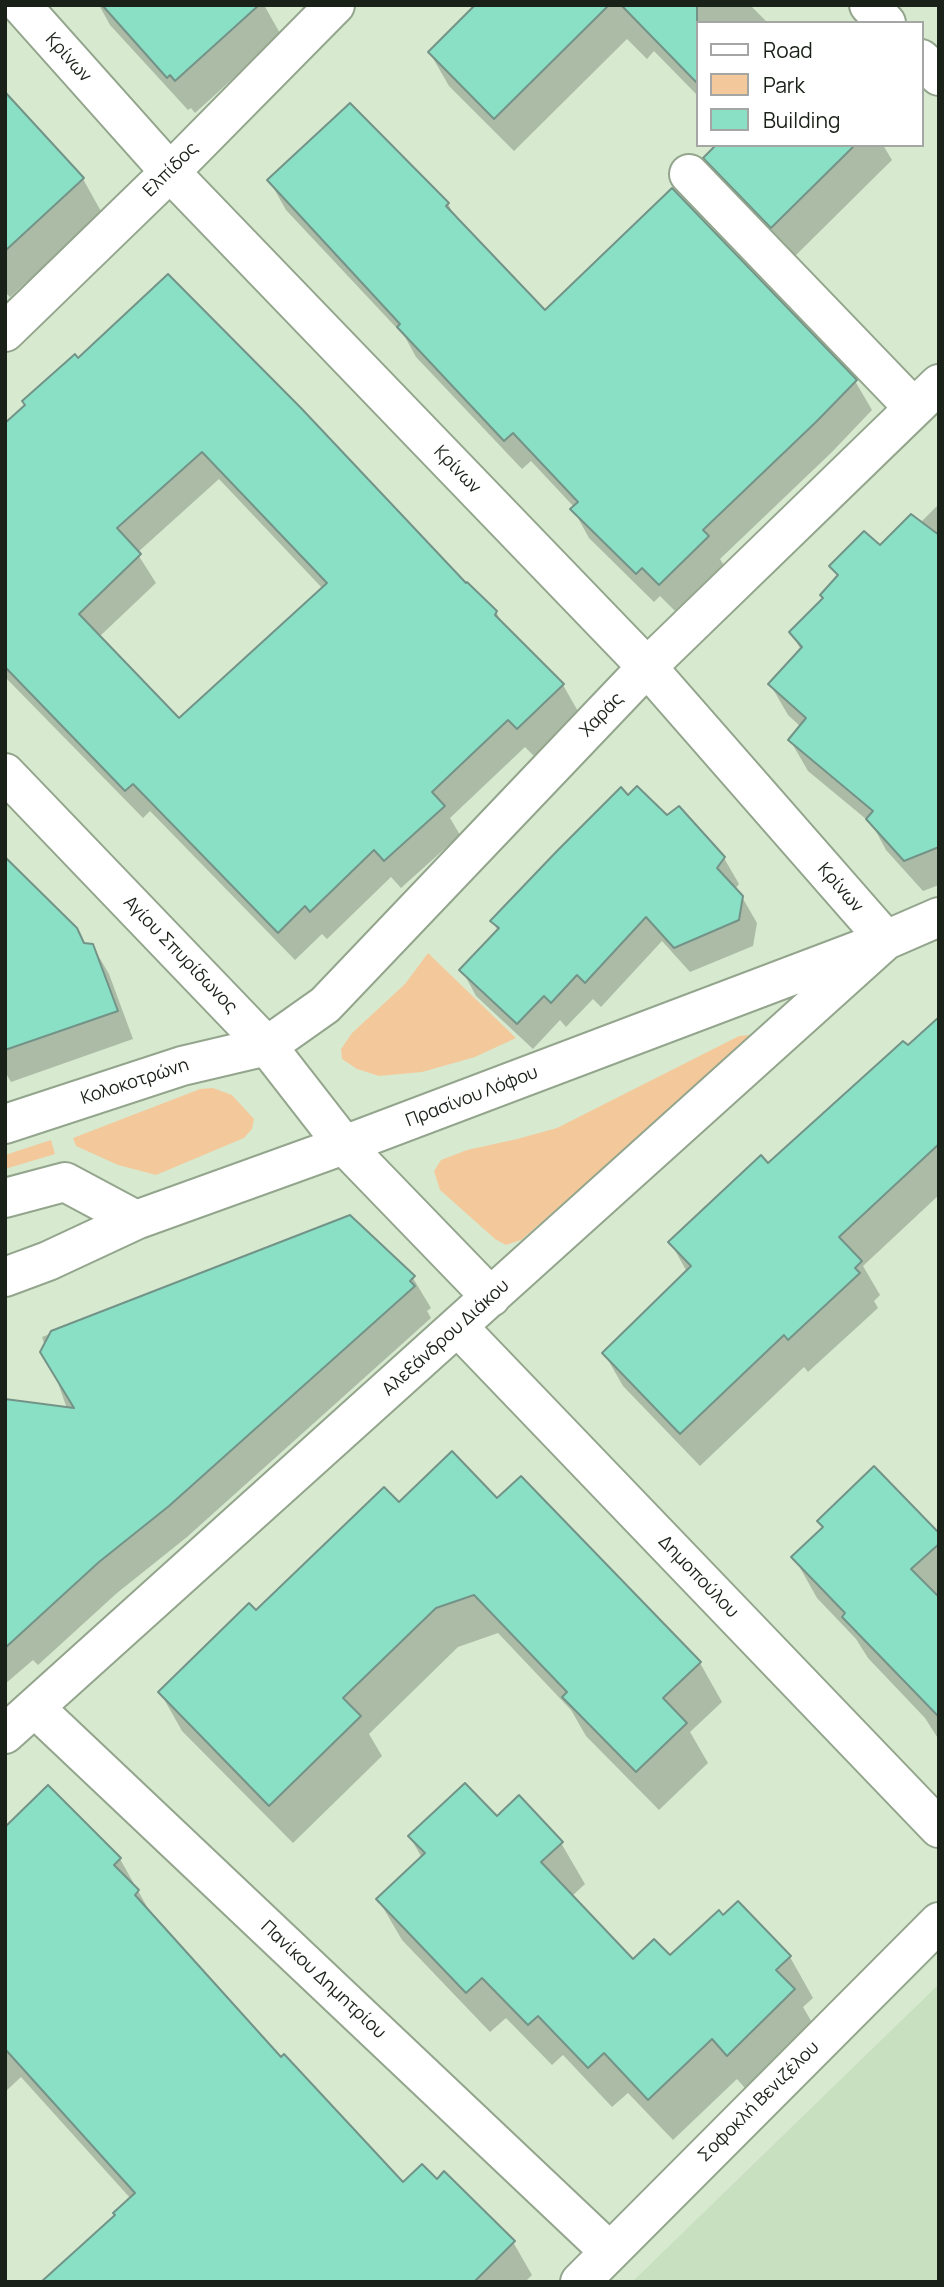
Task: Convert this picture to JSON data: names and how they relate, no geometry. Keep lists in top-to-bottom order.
{
  "streets": {
    "street": [
      "Κρίνων",
      "Ελπίδος",
      "Χαράς",
      "Αγίου Σπυρίδωνος",
      "Κολοκοτρώνη",
      "Πρασίνου Λόφου",
      "Αλεξάνδρου Διάκου",
      "Δημοπούλου",
      "Πανίκου Δημητρίου",
      "Σοφοκλή Βενιζέλου"
    ]
  },
  "crossings": [
    ["Κρίνων", "Ελπίδος"],
    ["Κρίνων", "Χαράς"],
    ["Κρίνων", "Πρασίνου Λόφου"],
    ["Κρίνων", "Αλεξάνδρου Διάκου"],
    ["Χαράς", "Αγίου Σπυρίδωνος"],
    ["Χαράς", "Κολοκοτρώνη"],
    ["Αγίου Σπυρίδωνος", "Κολοκοτρώνη"],
    ["Αγίου Σπυρίδωνος", "Πρασίνου Λόφου"],
    ["Πρασίνου Λόφου", "Αλεξάνδρου Διάκου"],
    ["Αλεξάνδρου Διάκου", "Δημοπούλου"],
    ["Αλεξάνδρου Διάκου", "Πανίκου Δημητρίου"],
    ["Πανίκου Δημητρίου", "Σοφοκλή Βενιζέλου"]
  ],
  "legend": ["Road", "Park", "Building"]
}
